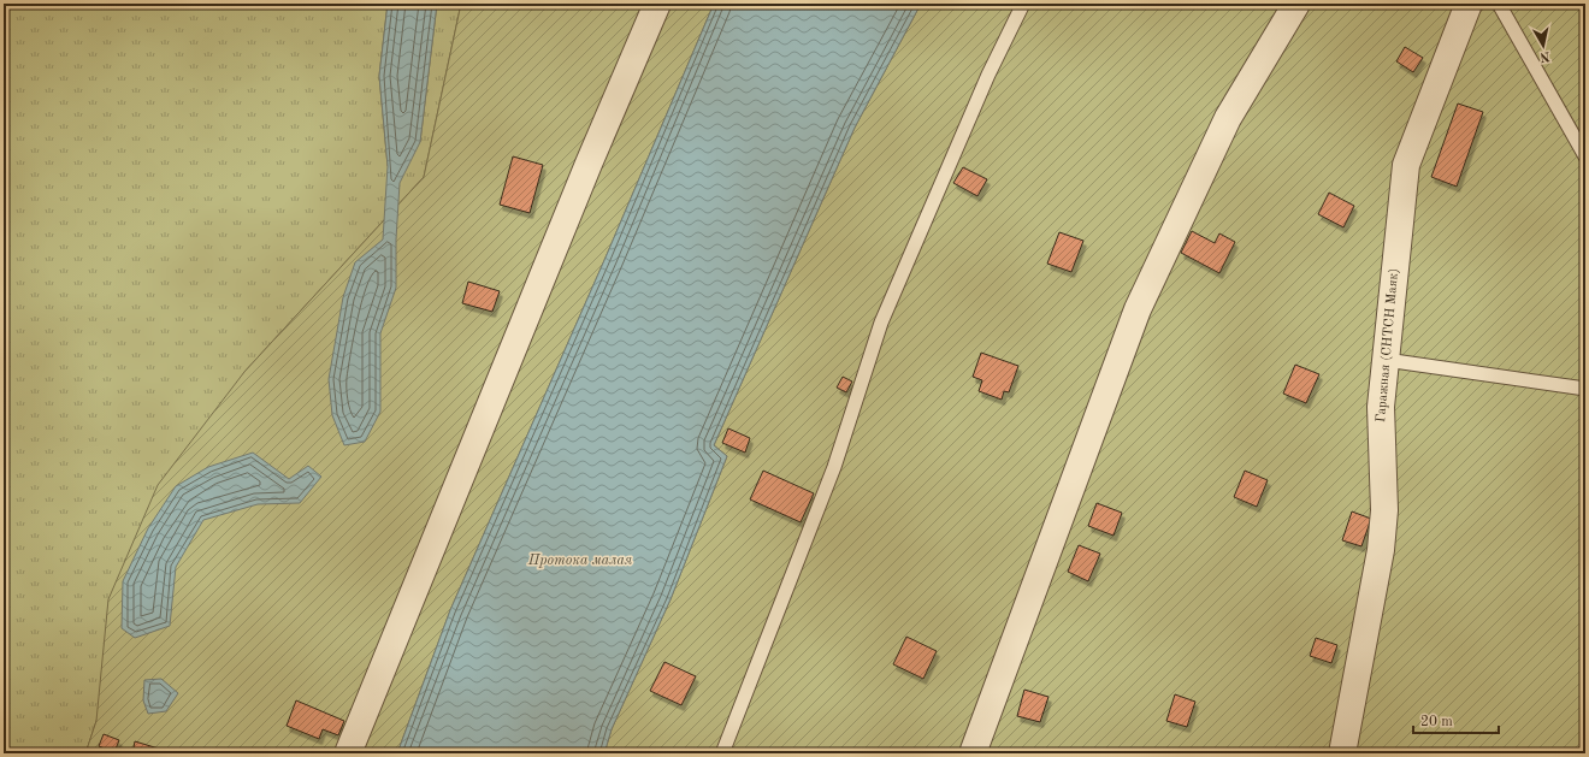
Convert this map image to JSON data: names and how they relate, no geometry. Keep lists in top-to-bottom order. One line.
{"streets":{"street":["Гаражная (СНТСН Маяк)"]},"water":["Протока малая"],"scale_bar":"20 m","north":"bottom"}
